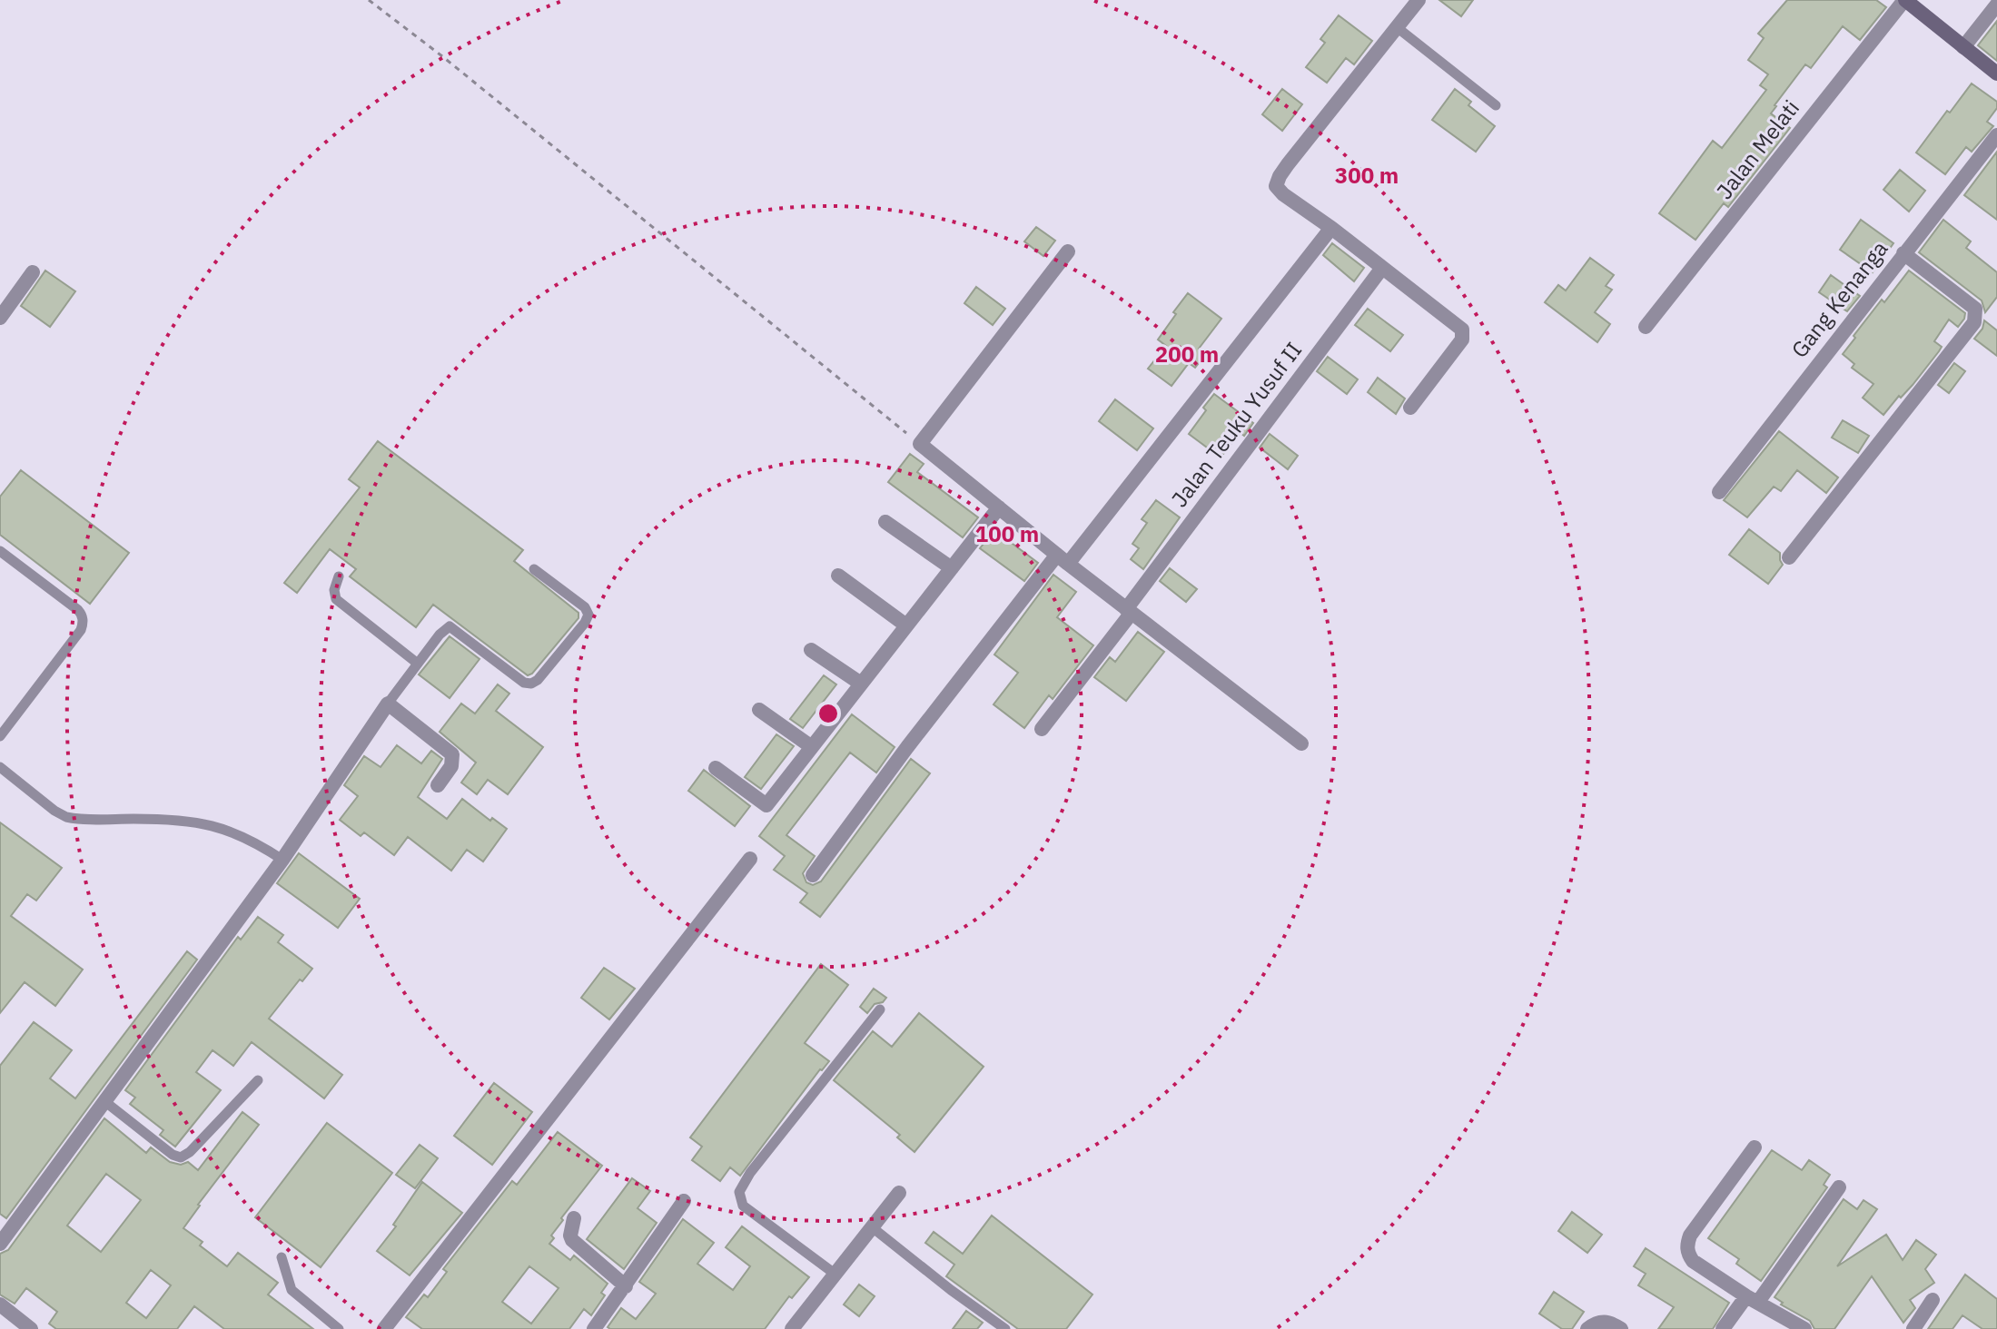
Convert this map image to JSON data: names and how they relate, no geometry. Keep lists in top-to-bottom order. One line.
{"streets":{"street":["Jalan Melati","Gang Kenanga","Jalan Teuku Yusuf II"]},"rings":["300 m","200 m","100 m"]}
